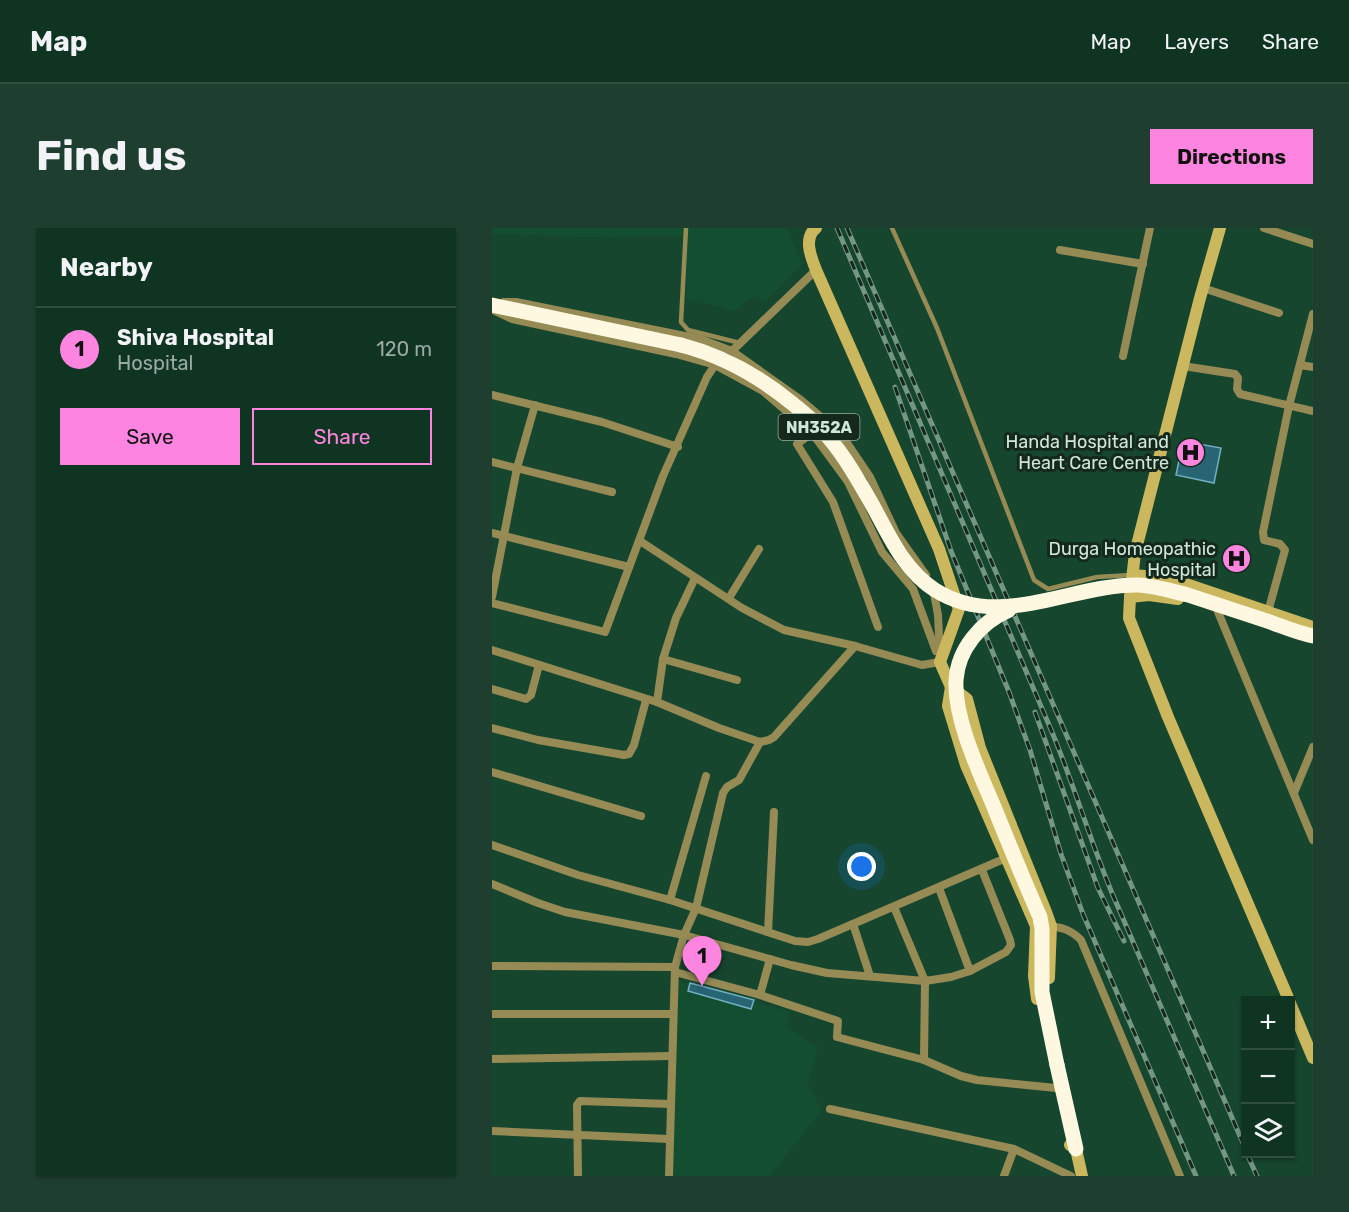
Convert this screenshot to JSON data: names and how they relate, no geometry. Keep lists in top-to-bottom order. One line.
{"streets":{"highway":["NH352A"]},"places":{"hospital":["Handa Hospital and Heart Care Centre","Durga Homeopathic Hospital"]},"page":{"header":"Map","nav":["Map","Layers","Share"],"buttons":["Directions",["Save","Share"]],"title":"Find us","heading":"Nearby","list":[{"mark":"1","name":"Shiva Hospital","note":"Hospital","value":"120 m"}],"pins":"1","map_buttons":["+","−"]}}
